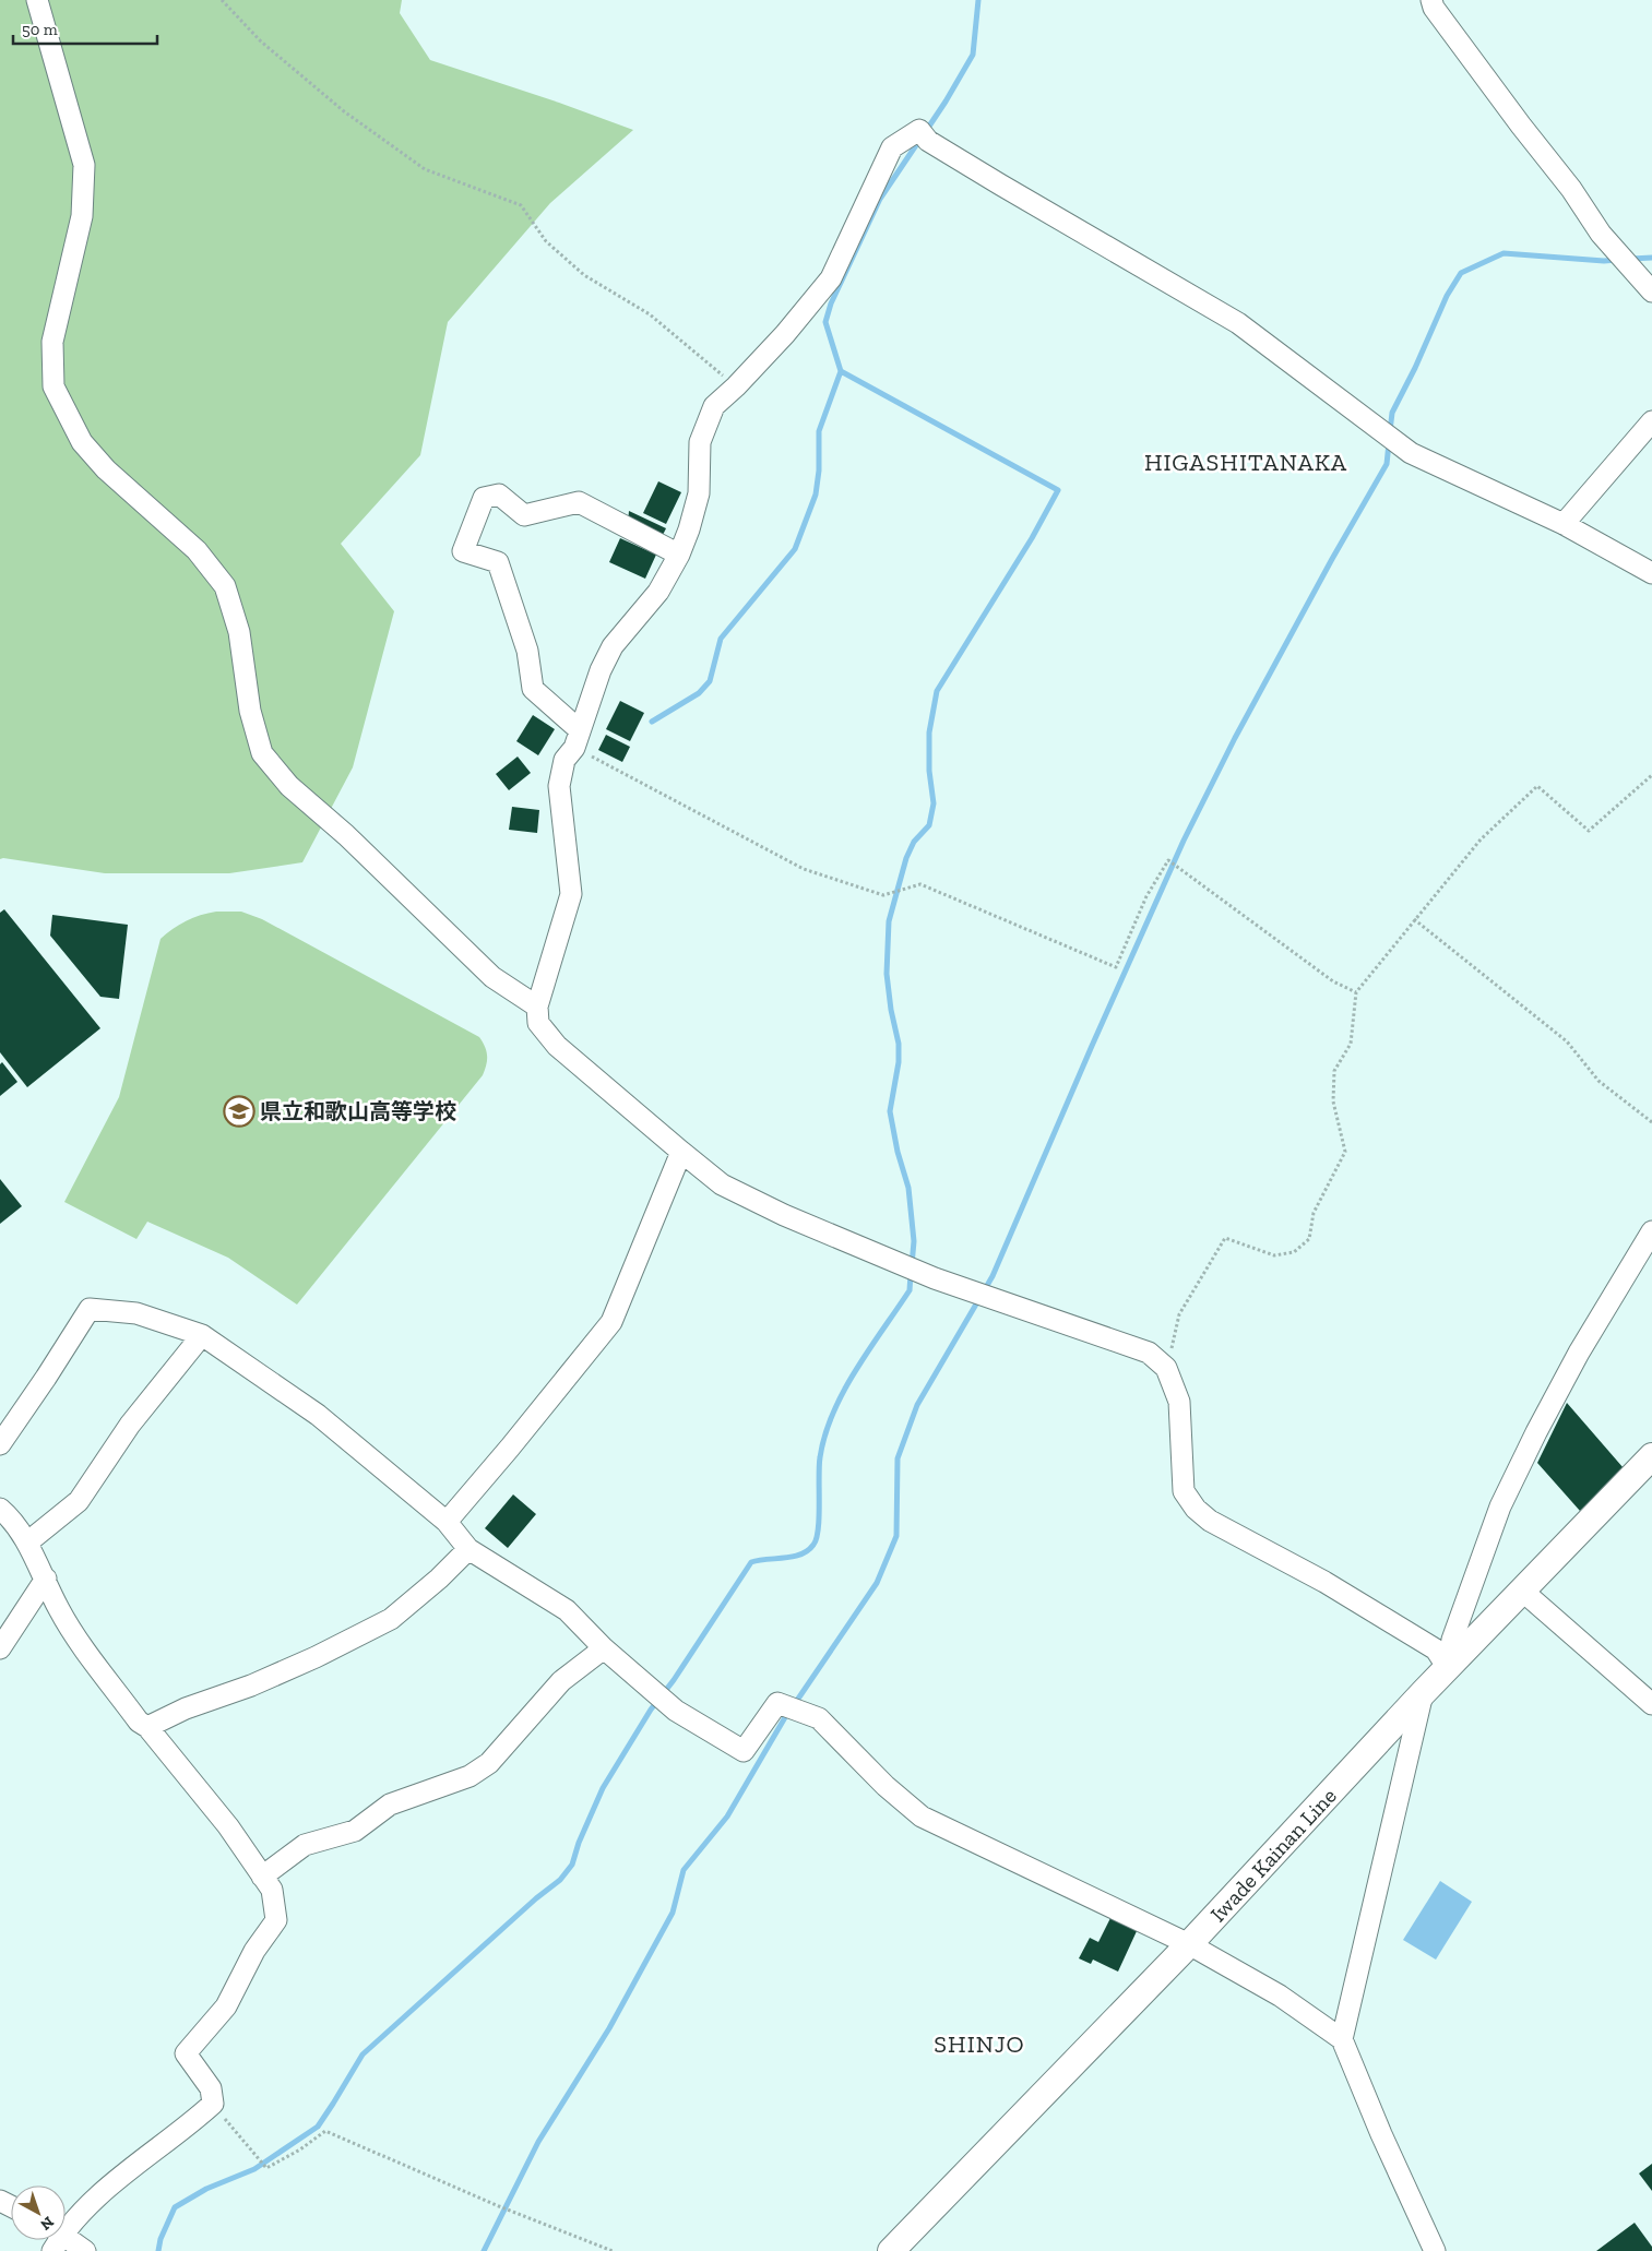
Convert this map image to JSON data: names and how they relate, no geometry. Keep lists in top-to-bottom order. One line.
{"streets":{"main road":["Iwade Kainan Line"]},"districts":["HIGASHITANAKA","SHINJO"],"places":{"school or university":["県立和歌山高等学校"]},"scale_bar":"50 m","north":"bottom right"}
